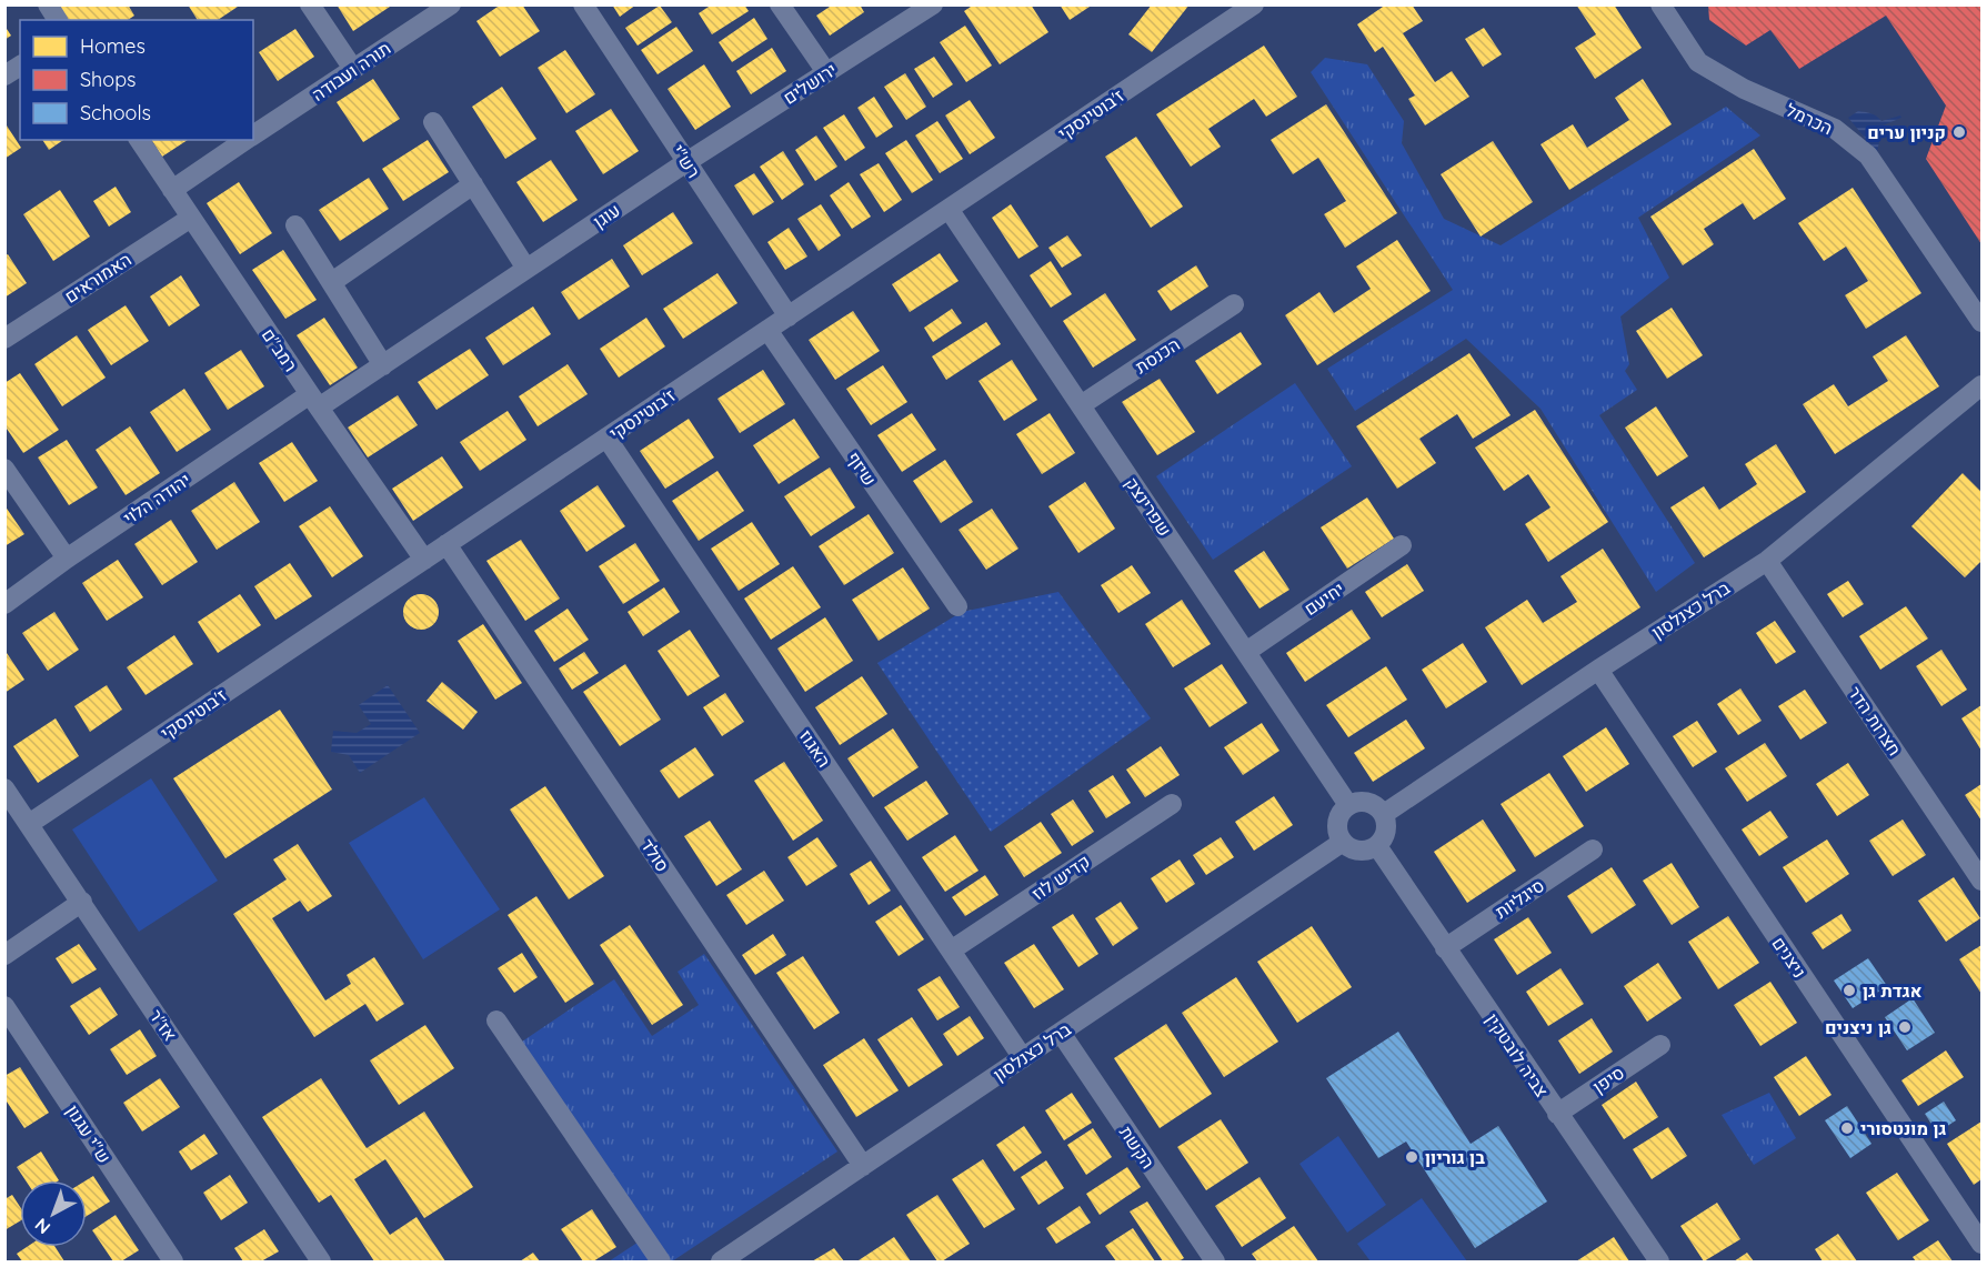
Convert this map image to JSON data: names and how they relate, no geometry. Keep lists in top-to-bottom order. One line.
{"streets":{"street":["תורה ועבודה","ירושלים","ז'בוטינסקי","הכרמל","רש\"י","עוגן","האמוראים","רמב\"ם","הכנסת","שיזף","יהודה הלוי","שפרינצק","יחיעם","ברל כצנלסון","חצרות הדר","האגוז","סולד","קדיש לוז","סיגליות","ניצנים","אז\"ר","צביה לובטקין","סיפן","ש\"י עגנון","הקשת"]},"crossings":[["תורה ועבודה","רמב\"ם"],["ירושלים","רש\"י"],["ירושלים","עוגן"],["ז'בוטינסקי","רש\"י"],["ז'בוטינסקי","רמב\"ם"],["ז'בוטינסקי","שיזף"],["ז'בוטינסקי","שפרינצק"],["ז'בוטינסקי","האגוז"],["ז'בוטינסקי","סולד"],["ז'בוטינסקי","אז\"ר"],["רש\"י","עוגן"],["עוגן","רמב\"ם"],["עוגן","יהודה הלוי"],["האמוראים","רמב\"ם"],["רמב\"ם","יהודה הלוי"],["הכנסת","שפרינצק"],["שפרינצק","יחיעם"],["שפרינצק","ברל כצנלסון"],["שפרינצק","צביה לובטקין"],["ברל כצנלסון","חצרות הדר"],["ברל כצנלסון","האגוז"],["ברל כצנלסון","סולד"],["ברל כצנלסון","ניצנים"],["ברל כצנלסון","צביה לובטקין"],["ברל כצנלסון","הקשת"],["האגוז","קדיש לוז"],["סיגליות","צביה לובטקין"],["צביה לובטקין","סיפן"]],"places":["קניון ערים","אגדת גן","גן ניצנים","גן מונטסורי","בן גוריון"],"legend":["Homes","Shops","Schools"],"north":"bottom left"}
